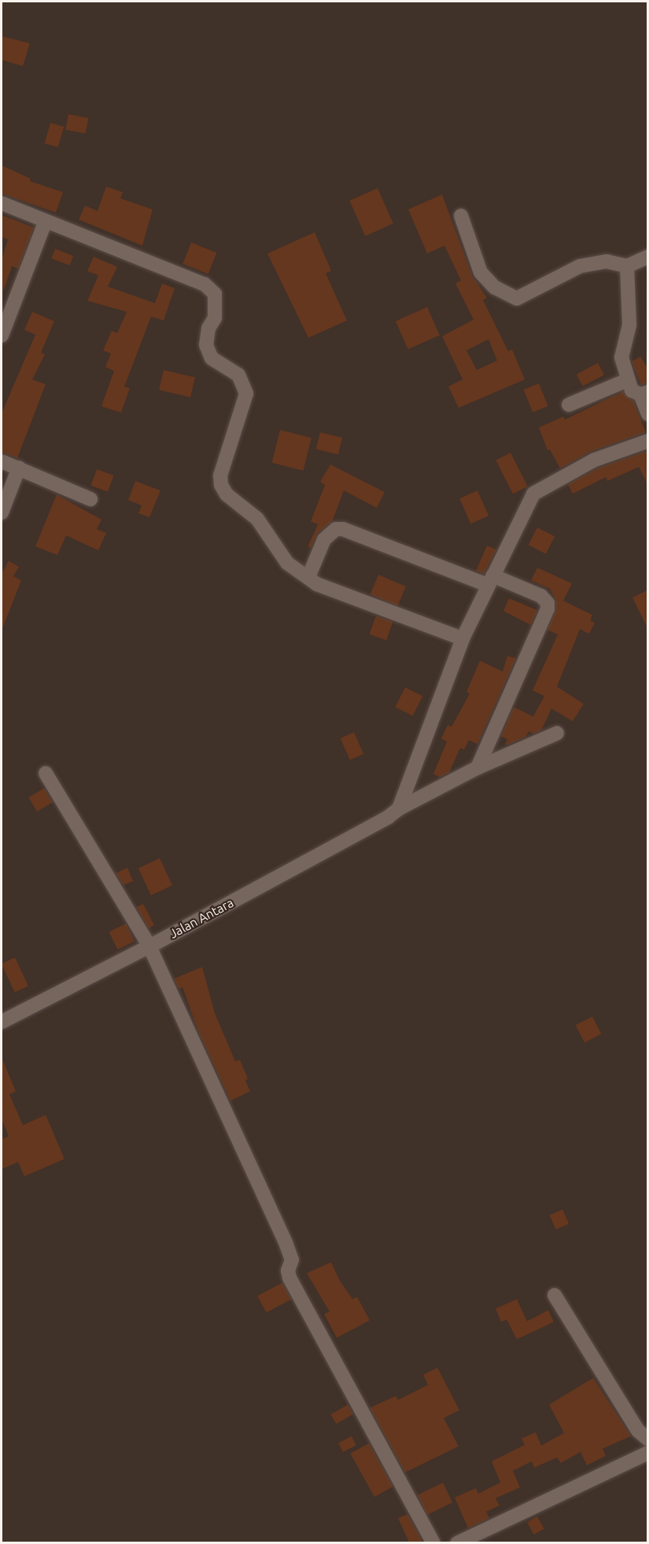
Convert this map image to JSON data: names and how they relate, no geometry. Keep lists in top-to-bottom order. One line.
{"streets":{"street":["Jalan Antara"]}}
